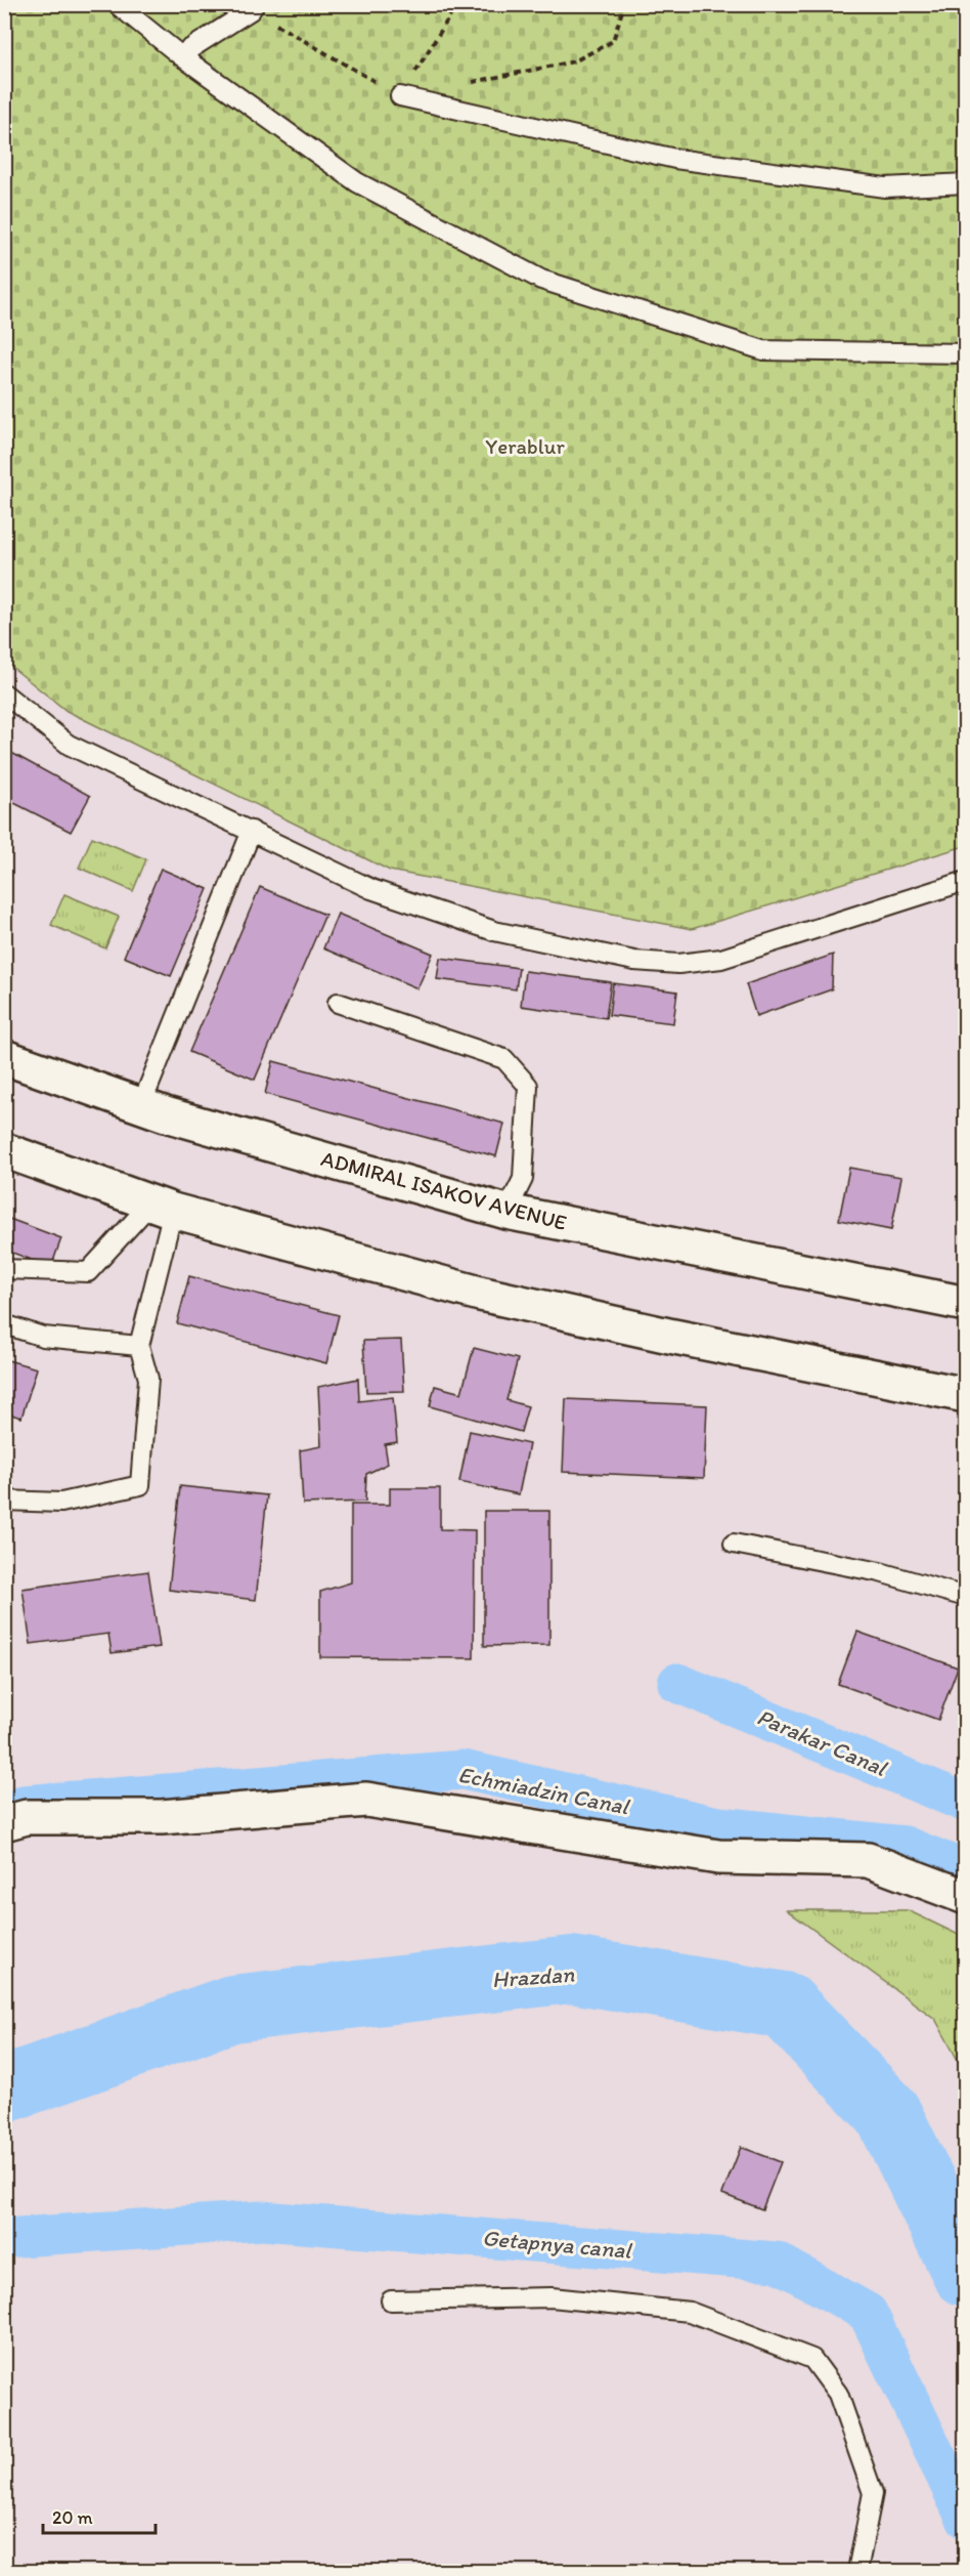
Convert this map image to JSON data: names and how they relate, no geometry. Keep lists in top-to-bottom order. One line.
{"streets":{"main road":["ADMIRAL ISAKOV AVENUE"]},"water":["Parakar Canal","Echmiadzin Canal","Hrazdan","Getapnya canal"],"parks":["Yerablur"],"scale_bar":"20 m"}
